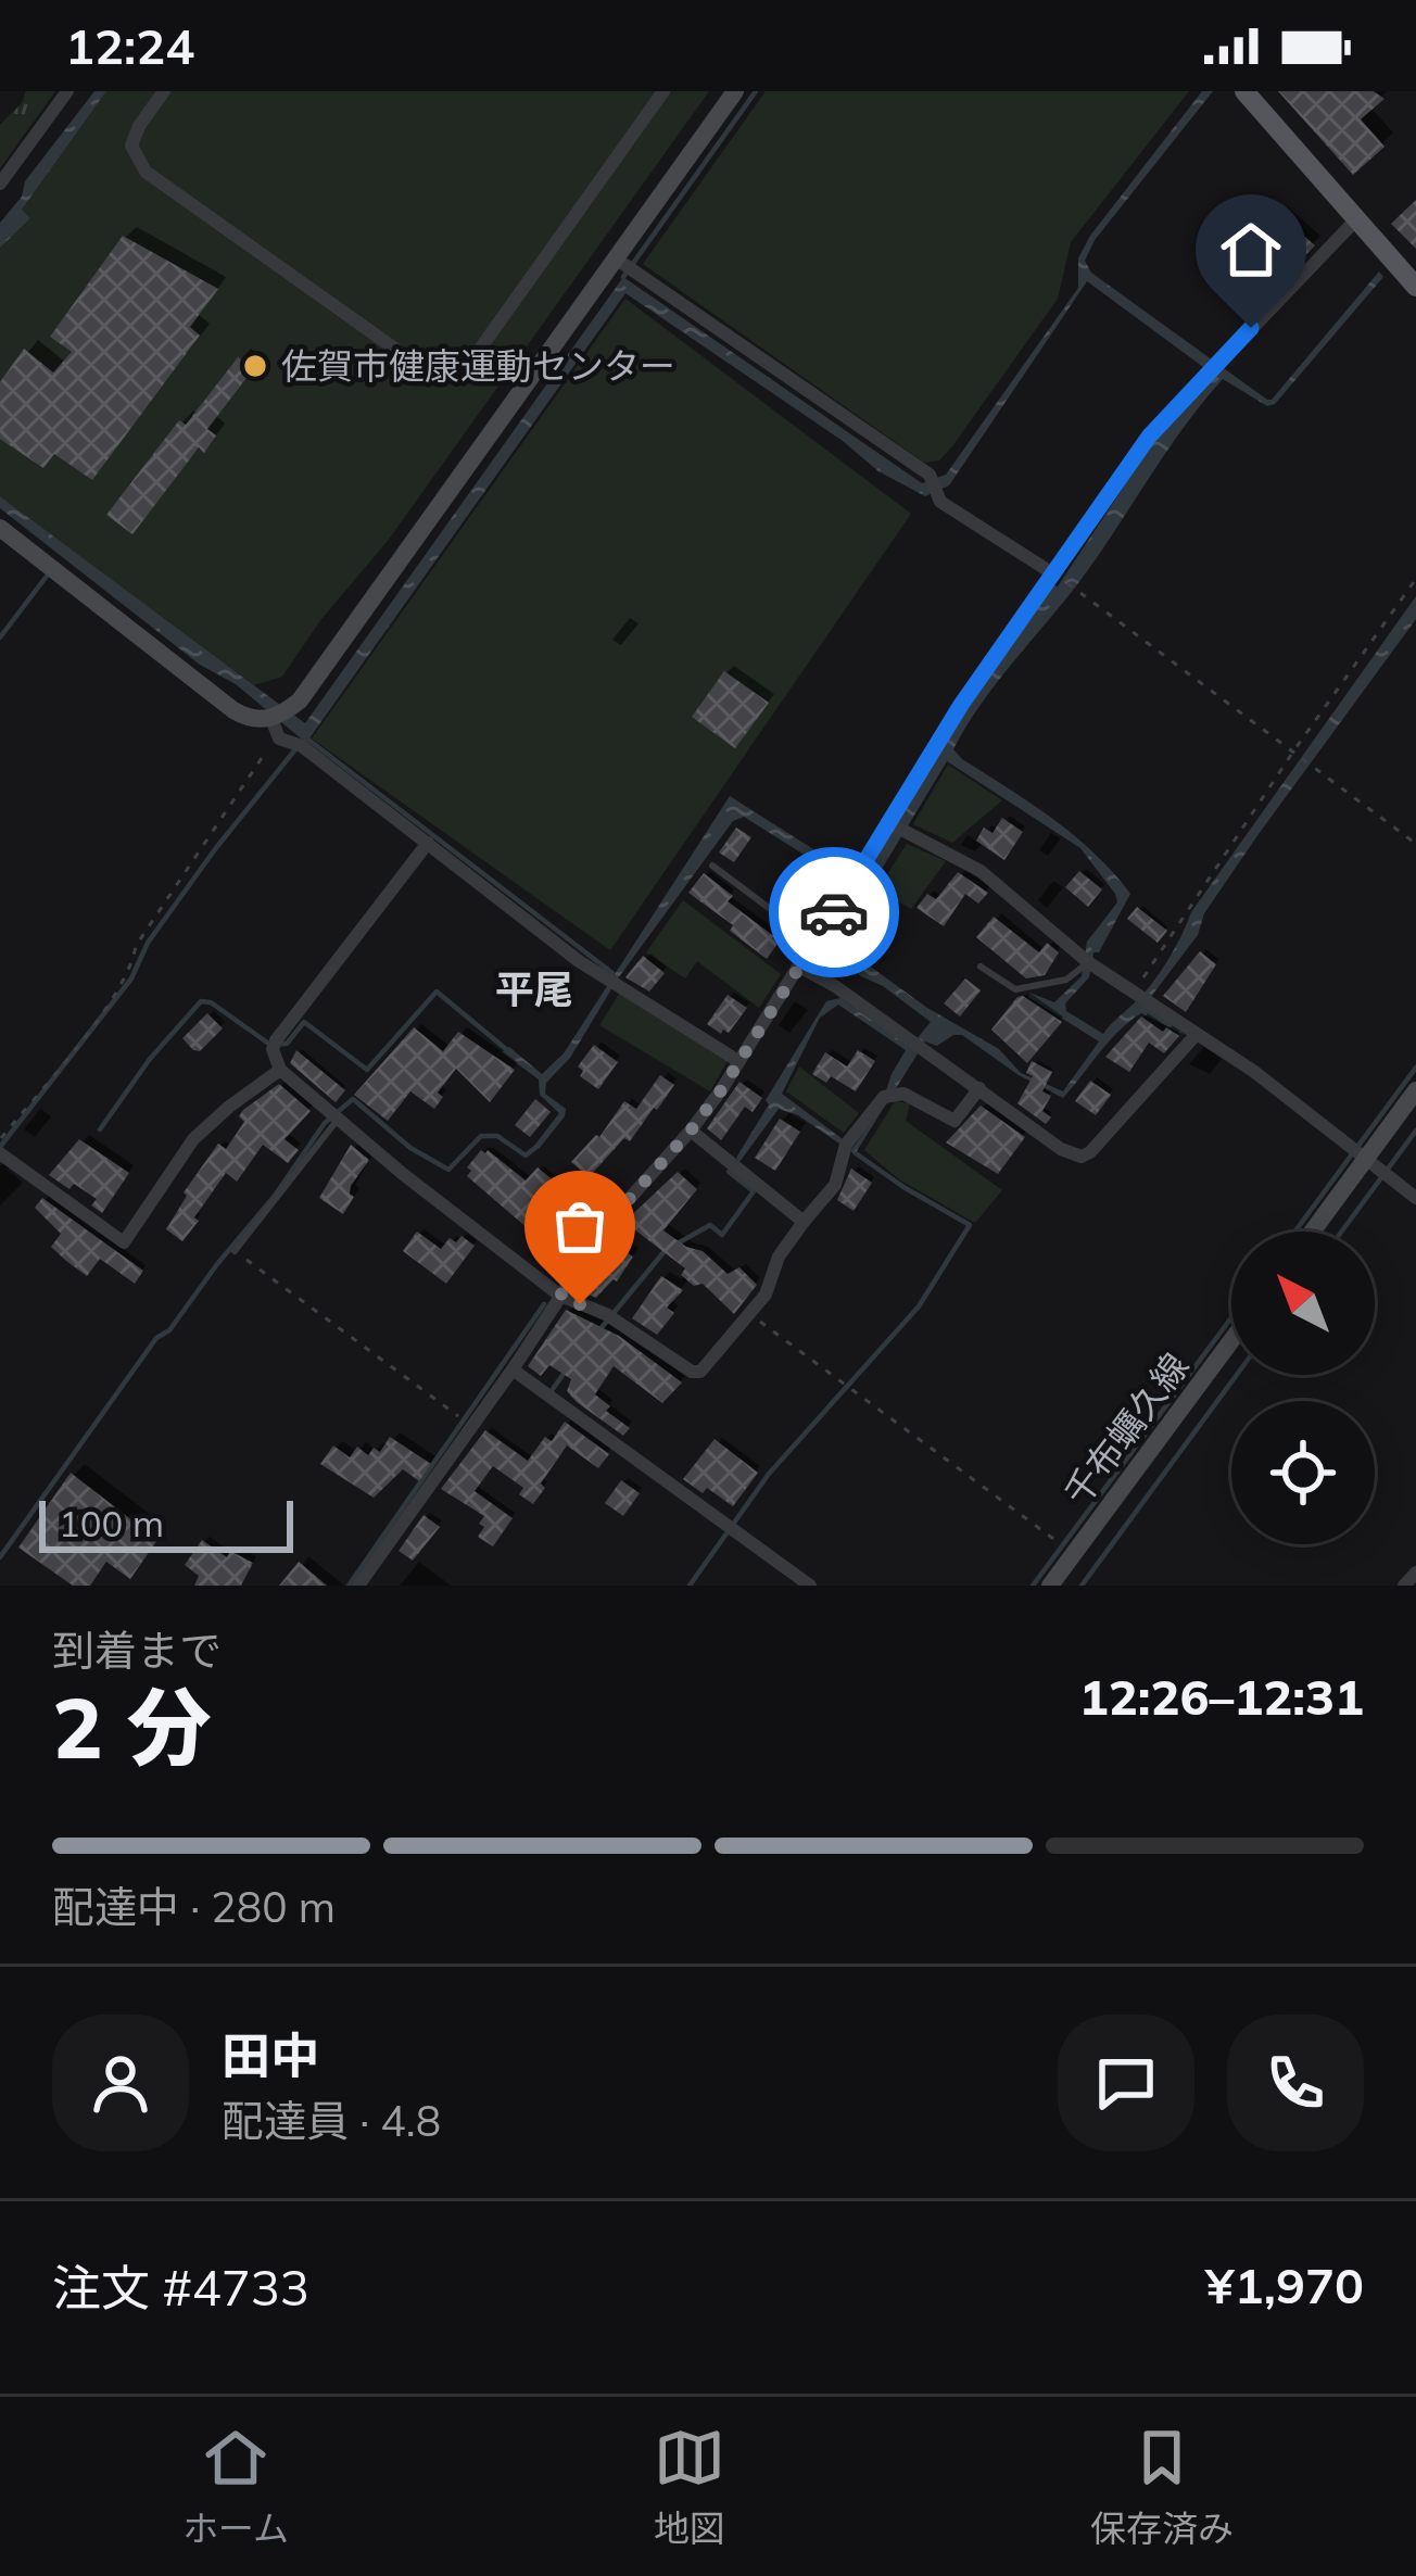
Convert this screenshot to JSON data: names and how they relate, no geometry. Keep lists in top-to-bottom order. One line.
{"streets":{"street":["千布蠣久線"]},"districts":["平尾"],"places":["佐賀市健康運動センター"],"scale_bar":"100 m","north":"top left","page":{"status":"12:24","scale":"100 m","heading":["2 分","到着まで","12:26–12:31"],"panel":["田中","配達員 · 4.8","注文 #4733","¥1,970"],"bar":"配達中 · 280 m","tabs":["ホーム","地図","保存済み"]}}
